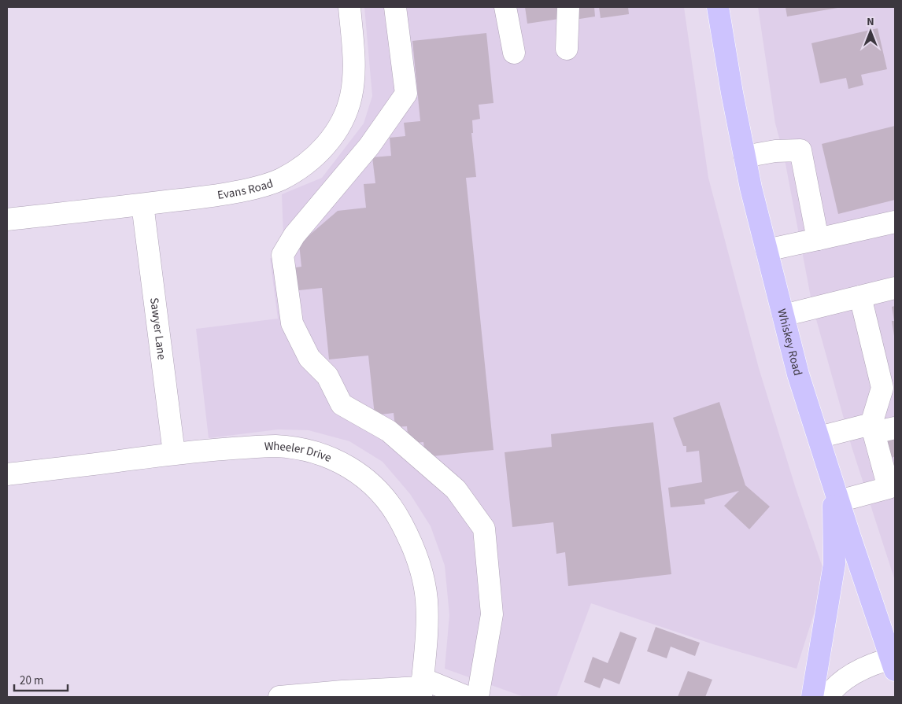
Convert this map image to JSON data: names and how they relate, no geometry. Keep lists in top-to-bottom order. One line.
{"streets":{"main road":["Whiskey Road"],"street":["Evans Road","Sawyer Lane","Wheeler Drive"]},"crossings":[["Evans Road","Sawyer Lane"],["Sawyer Lane","Wheeler Drive"]],"scale_bar":"20 m","north":"top"}
